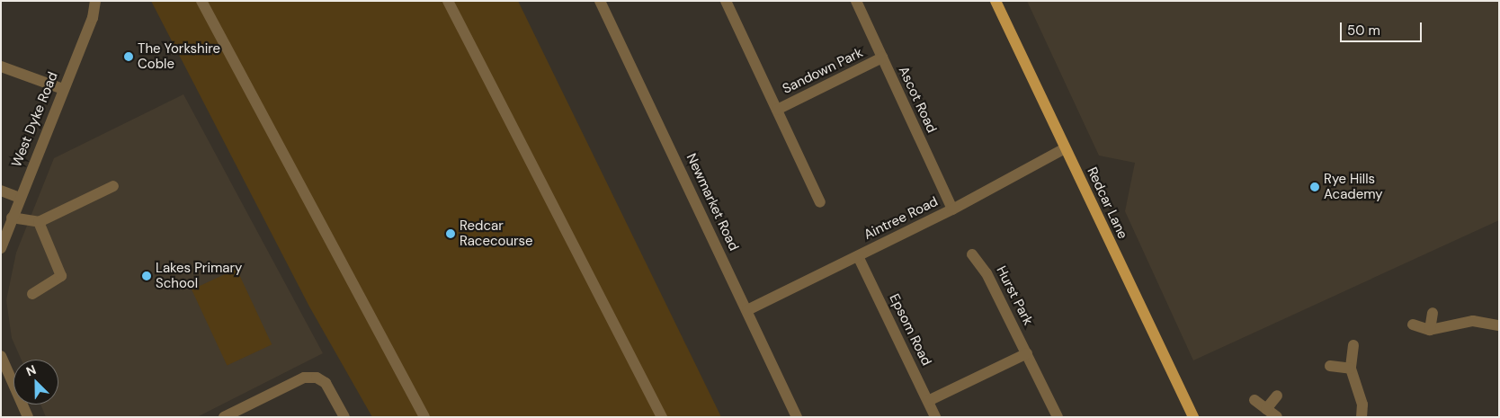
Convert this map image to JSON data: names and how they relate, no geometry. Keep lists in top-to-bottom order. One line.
{"streets":{"main road":["Redcar Lane"],"street":["Sandown Park","Ascot Road","West Dyke Road","Newmarket Road","Aintree Road","Hurst Park","Epsom Road"]},"crossings":[["Sandown Park","Ascot Road"],["Ascot Road","Aintree Road"],["Newmarket Road","Aintree Road"],["Redcar Lane","Aintree Road"],["Aintree Road","Epsom Road"]],"places":["The Yorkshire Coble","Rye Hills Academy","Redcar Racecourse","Lakes Primary School"],"scale_bar":"50 m","north":"top left"}
